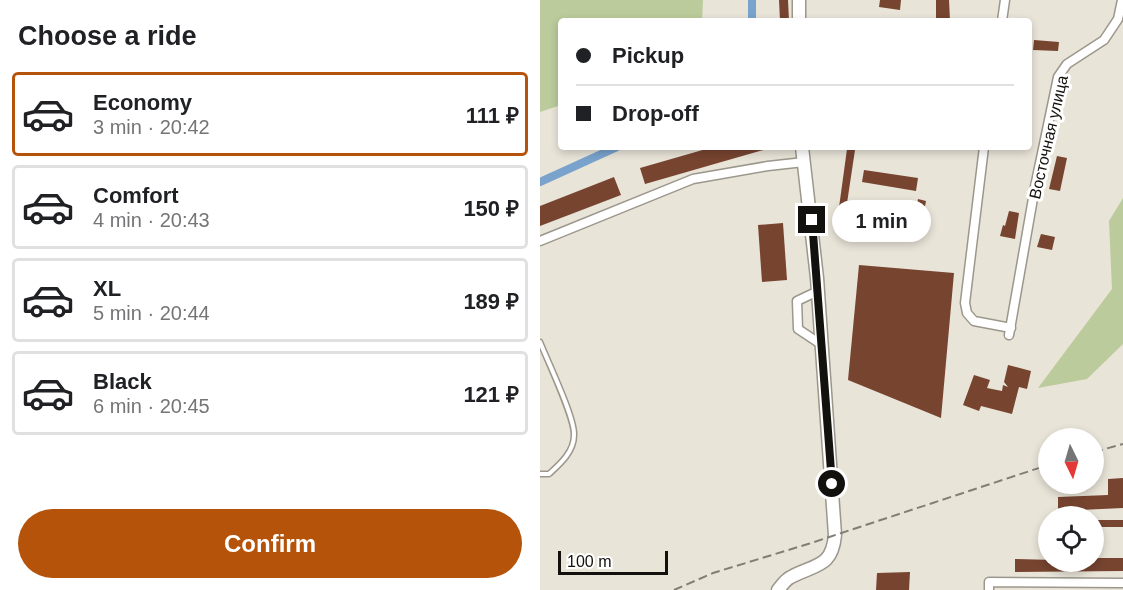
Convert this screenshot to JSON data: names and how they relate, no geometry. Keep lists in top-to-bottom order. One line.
{"streets":{"street":["Восточная улица"]},"scale_bar":"100 m","north":"bottom","page":{"heading":"Choose a ride","banner":["Pickup","Drop-off"],"list":[{"name":"Economy","note":"3 min · 20:42","value":"111 ₽"},{"name":"Comfort","note":"4 min · 20:43","value":"150 ₽"},{"name":"XL","note":"5 min · 20:44","value":"189 ₽"},{"name":"Black","note":"6 min · 20:45","value":"121 ₽"}],"bubble":"1 min","buttons":"Confirm","scale":"100 m"}}
